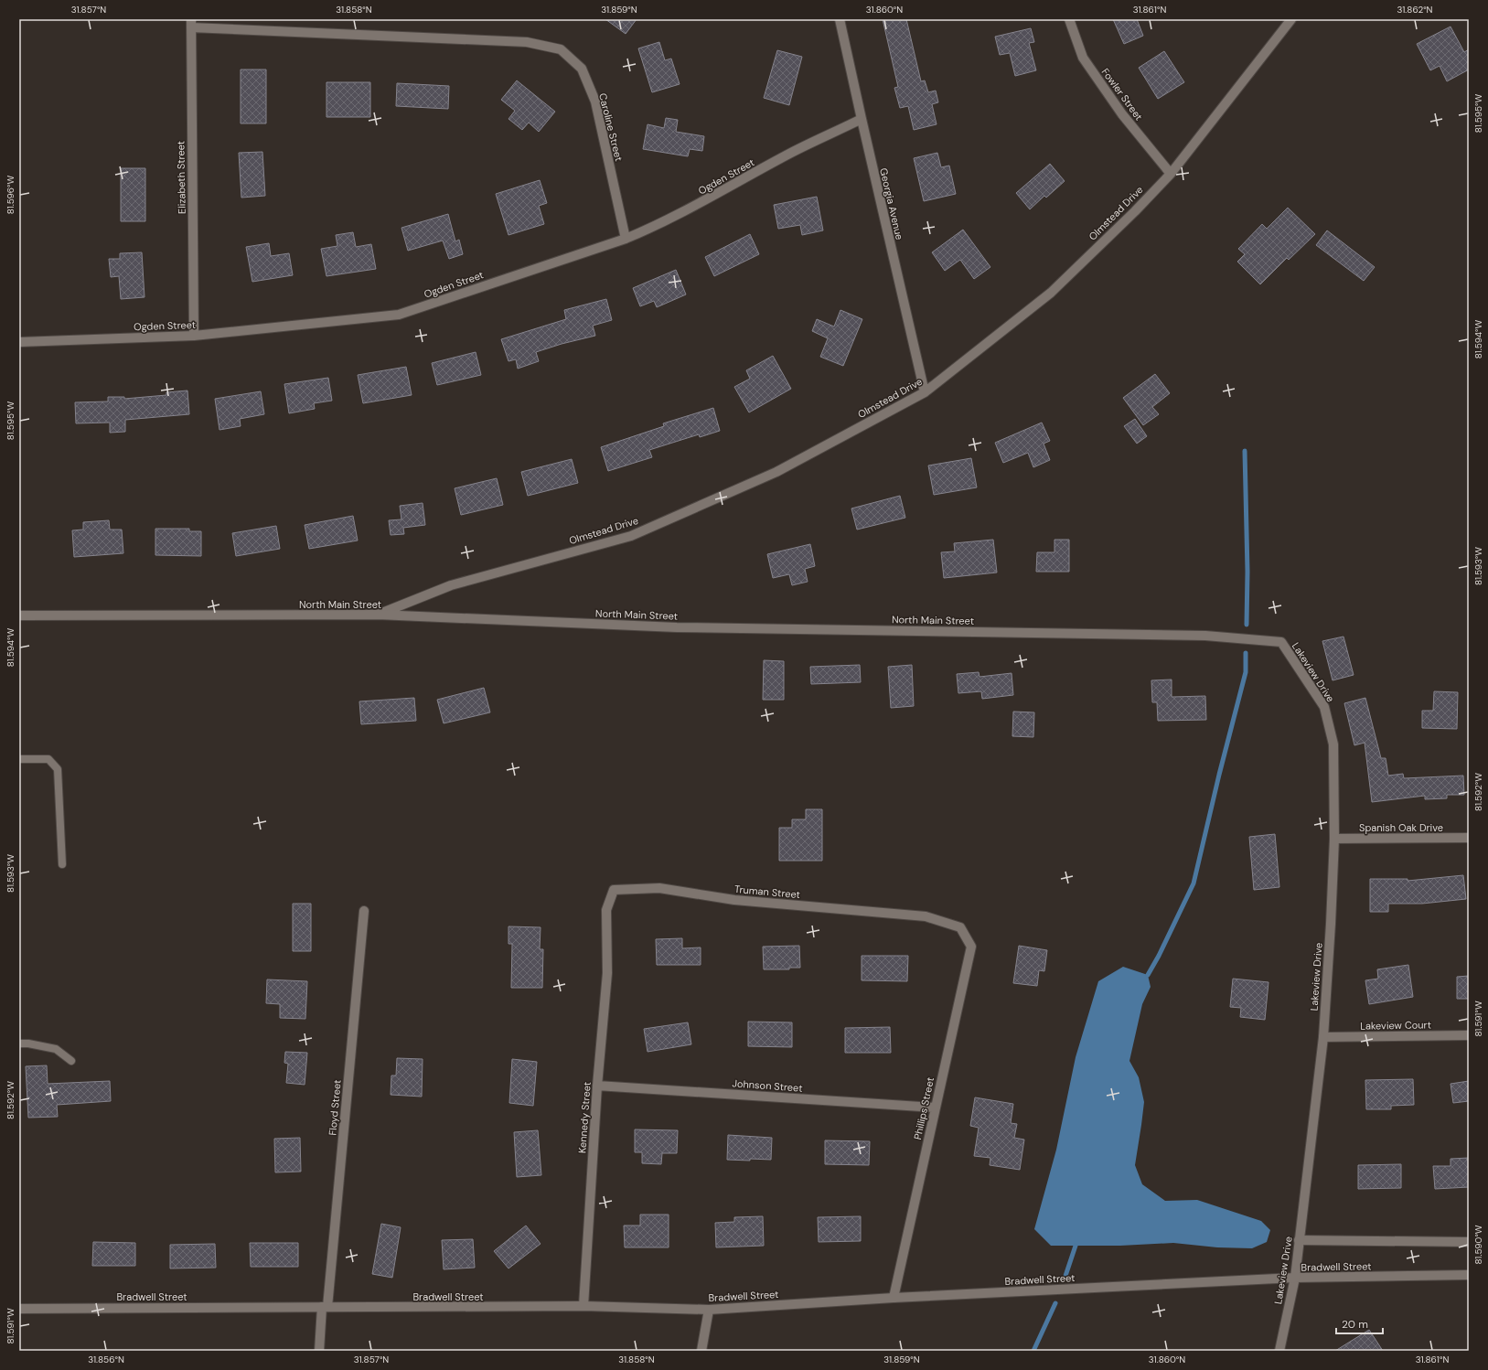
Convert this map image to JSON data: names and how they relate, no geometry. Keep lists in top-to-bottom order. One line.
{"streets":{"street":["Fowler Street","Caroline Street","Ogden Street","Elizabeth Street","Georgia Avenue","Olmstead Drive","North Main Street","Lakeview Drive","Spanish Oak Drive","Truman Street","Lakeview Court","Johnson Street","Floyd Street","Phillips Street","Kennedy Street","Bradwell Street"]},"crossings":[["Fowler Street","Olmstead Drive"],["Caroline Street","Ogden Street"],["Caroline Street","Elizabeth Street"],["Ogden Street","Elizabeth Street"],["Ogden Street","Georgia Avenue"],["Georgia Avenue","Olmstead Drive"],["Olmstead Drive","North Main Street"],["North Main Street","Lakeview Drive"],["Lakeview Drive","Spanish Oak Drive"],["Lakeview Drive","Lakeview Court"],["Lakeview Drive","Bradwell Street"],["Truman Street","Phillips Street"],["Truman Street","Kennedy Street"],["Johnson Street","Phillips Street"],["Johnson Street","Kennedy Street"],["Floyd Street","Bradwell Street"],["Phillips Street","Bradwell Street"],["Kennedy Street","Bradwell Street"]],"scale_bar":"20 m","coordinates":["31.857°N","31.858°N","31.859°N","31.860°N","31.861°N","31.862°N","81.595°W","81.596°W","81.594°W","81.593°W","81.592°W","81.591°W","81.590°W","31.856°N"]}
